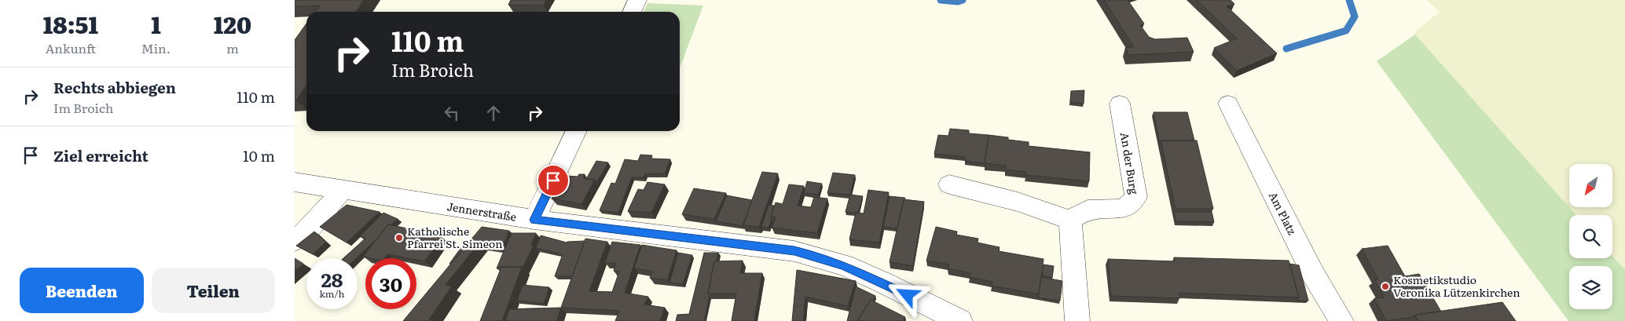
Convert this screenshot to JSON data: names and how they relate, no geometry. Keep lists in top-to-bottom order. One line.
{"streets":{"street":["An der Burg","Jennerstraße","Am Platz"]},"places":["Katholische Pfarrei St. Simeon","Kosmetikstudio Veronika Lützenkirchen"],"north":"bottom left","page":{"eta":["18:51","Ankunft","1","Min.","120","m"],"turn":["110 m","Im Broich"],"list":[{"name":"Rechts abbiegen","note":"Im Broich","value":"110 m"},{"name":"Ziel erreicht","value":"10 m"}],"speed":"28 km/h","limit":"30","buttons":["Beenden","Teilen"]}}
